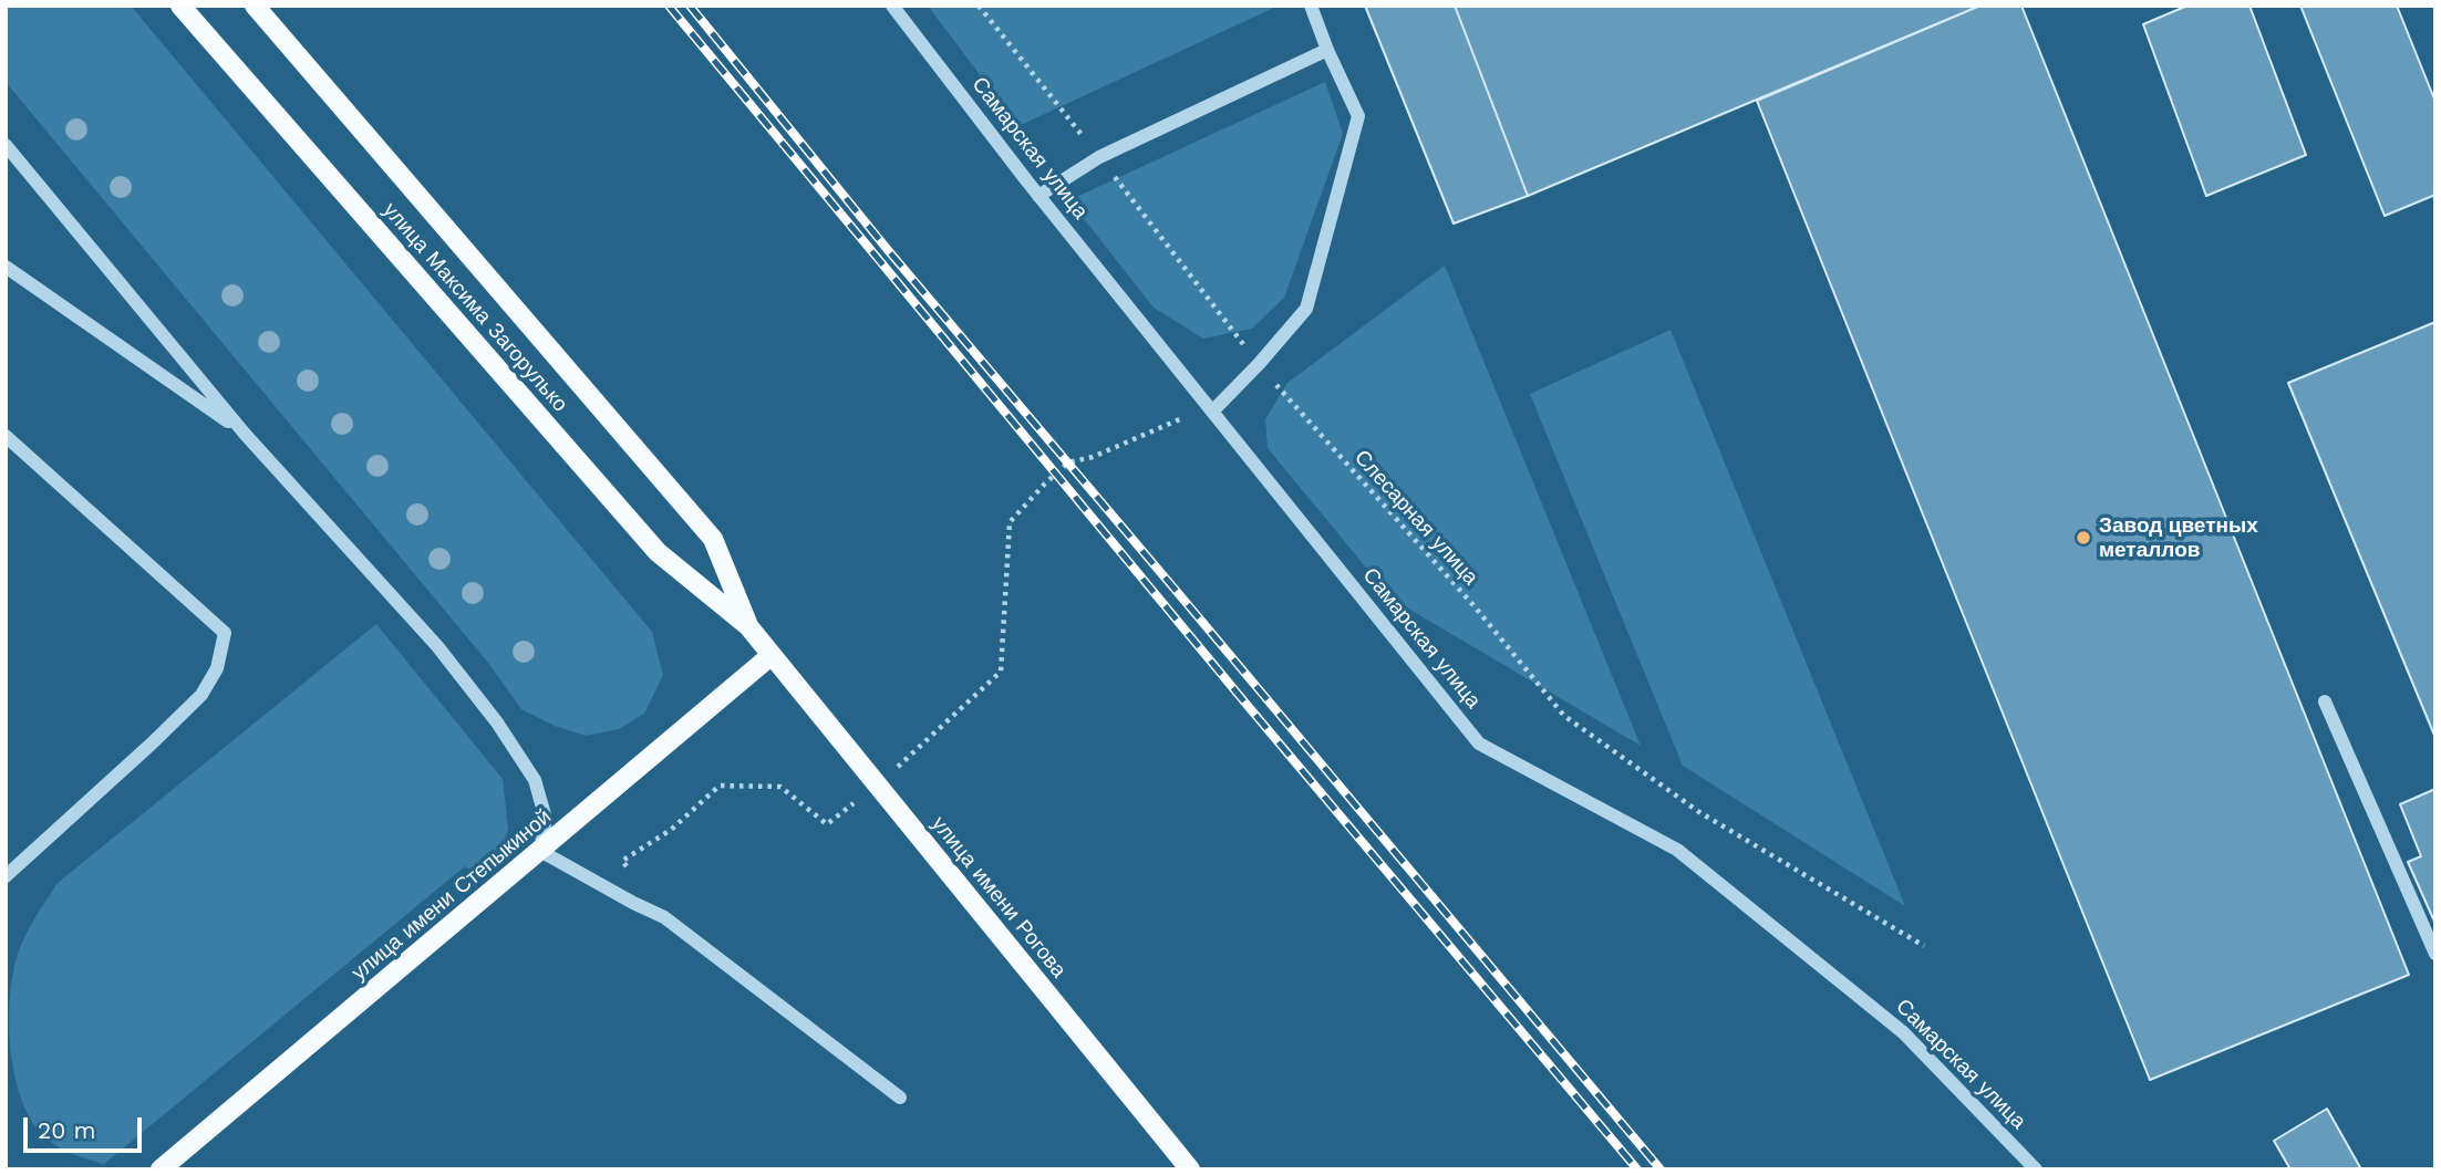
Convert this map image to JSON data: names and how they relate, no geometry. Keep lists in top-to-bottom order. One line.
{"streets":{"main road":["улица Максима Загорулько","улица имени Степыкиной","улица имени Рогова"],"street":["Самарская улица"],"path":["Слесарная улица"]},"crossings":[["улица Максима Загорулько","улица имени Степыкиной"],["улица Максима Загорулько","улица имени Рогова"],["улица имени Степыкиной","улица имени Рогова"]],"places":["Завод цветных металлов"],"scale_bar":"20 m"}
